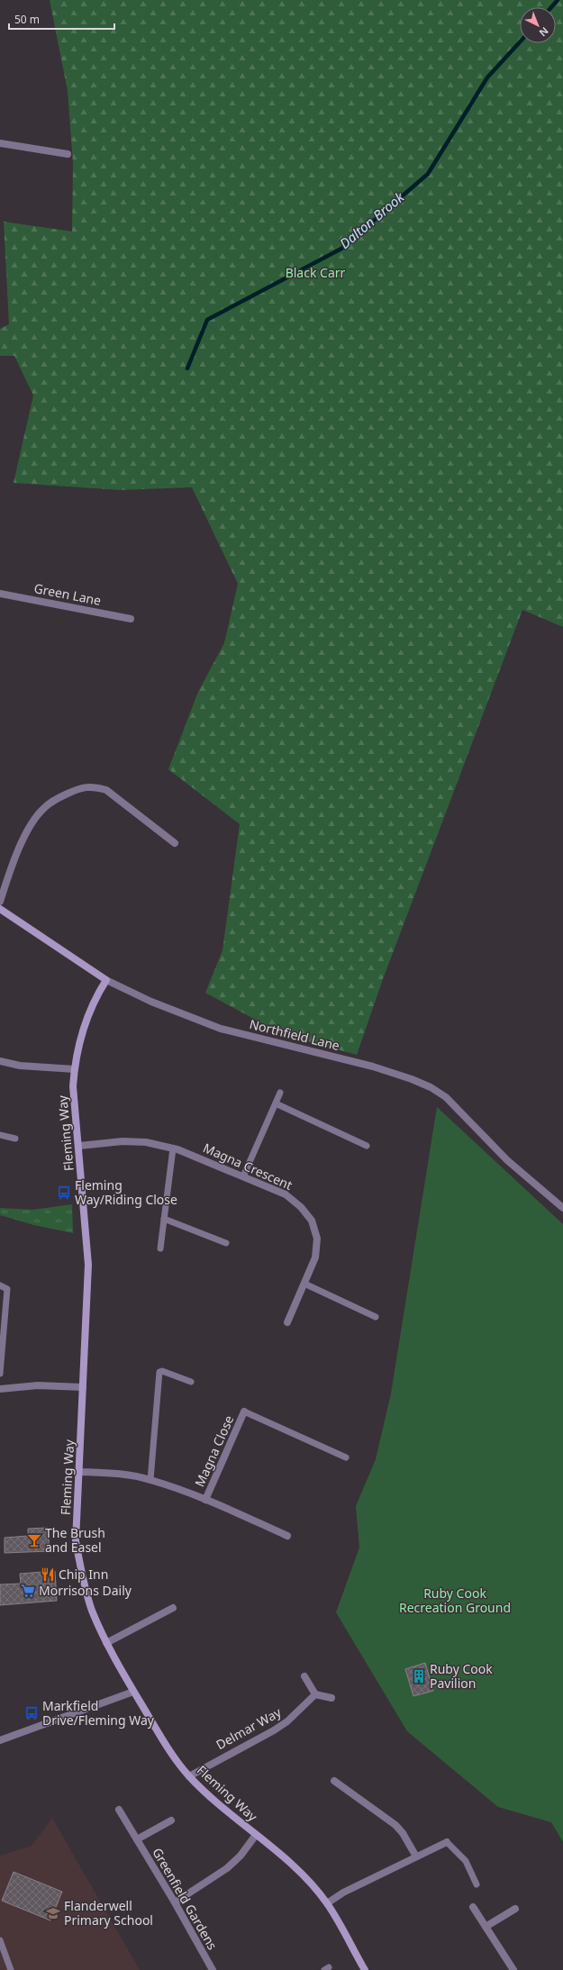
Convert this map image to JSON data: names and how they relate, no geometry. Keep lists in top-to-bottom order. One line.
{"streets":{"street":["Green Lane","Northfield Lane","Fleming Way","Magna Crescent","Magna Close","Delmar Way","Greenfield Gardens"]},"crossings":[["Northfield Lane","Fleming Way"],["Fleming Way","Magna Crescent"],["Fleming Way","Magna Close"],["Fleming Way","Delmar Way"]],"water":["Dalton Brook"],"parks":["Black Carr","Ruby Cook Recreation Ground"],"places":{"bus stop":["Fleming Way/Riding Close","Markfield Drive/Fleming Way"],"bar":["The Brush and Easel"],"restaurant":["Chip Inn"],"supermarket":["Morrisons Daily"],"building":["Ruby Cook Pavilion"],"school or university":["Flanderwell Primary School"]},"scale_bar":"50 m","north":"bottom right"}
